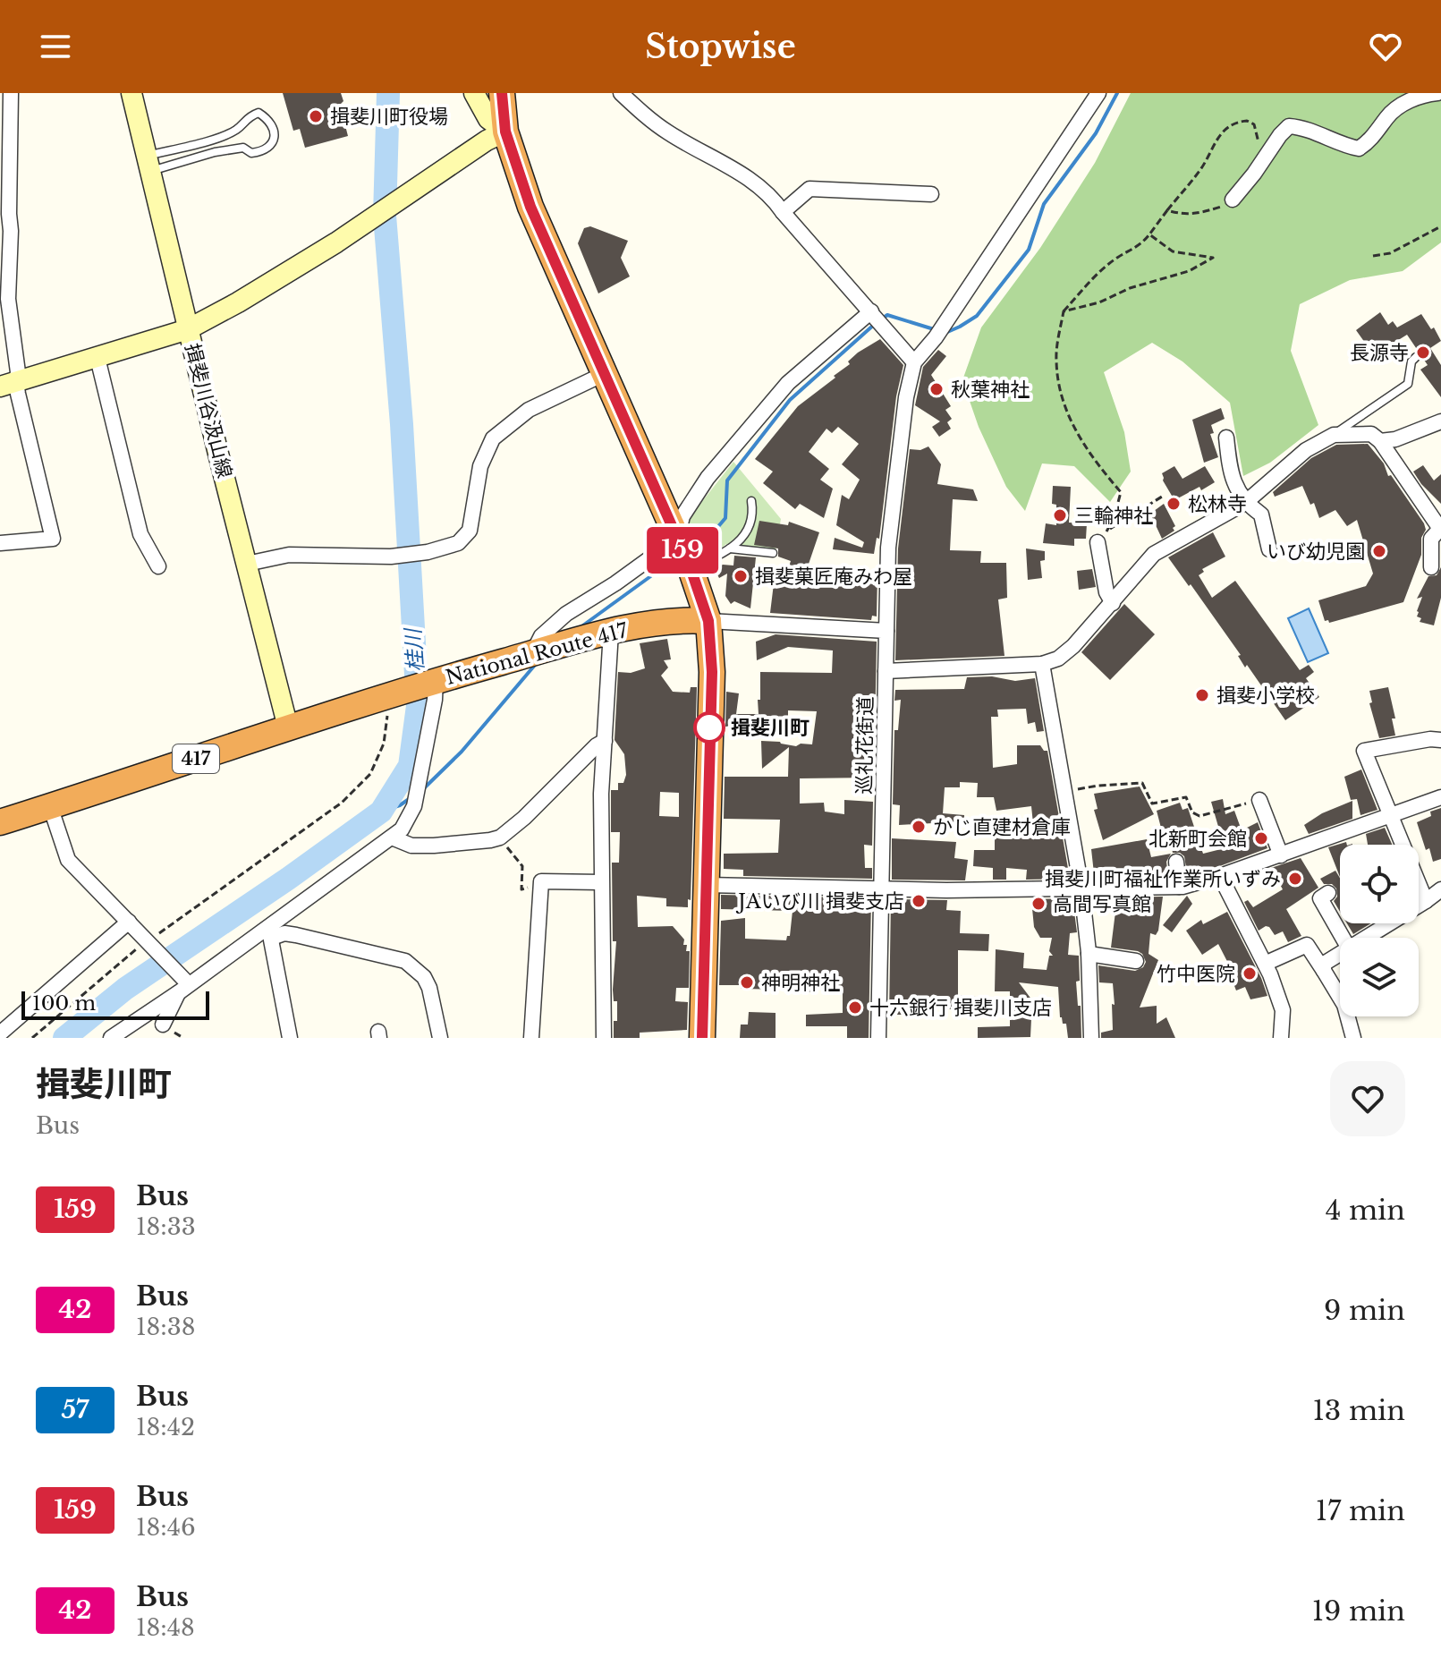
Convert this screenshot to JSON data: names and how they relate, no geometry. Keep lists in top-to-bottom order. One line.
{"streets":{"highway":["National Route 417","417"],"street":["揖斐川谷汲山線","巡礼花街道"]},"crossings":[["揖斐川谷汲山線","National Route 417"]],"water":["桂川"],"places":["揖斐川町役場","長源寺","秋葉神社","松林寺","三輪神社","いび幼児園","揖斐菓匠庵みわ屋","揖斐小学校","揖斐川町","かじ直建材倉庫","北新町会館","揖斐川町福祉作業所いずみ","JAいび川 揖斐支店","高間写真館","竹中医院","神明神社","十六銀行 揖斐川支店"],"lines":["bus line 159"],"scale_bar":"100 m","page":{"header":"Stopwise","on_map":"159","scale":"100 m","heading":["揖斐川町","Bus"],"list":[{"mark":"159","name":"Bus","note":"18:33","value":"4 min"},{"mark":"42","name":"Bus","note":"18:38","value":"9 min"},{"mark":"57","name":"Bus","note":"18:42","value":"13 min"},{"mark":"159","name":"Bus","note":"18:46","value":"17 min"},{"mark":"42","name":"Bus","note":"18:48","value":"19 min"}]}}
